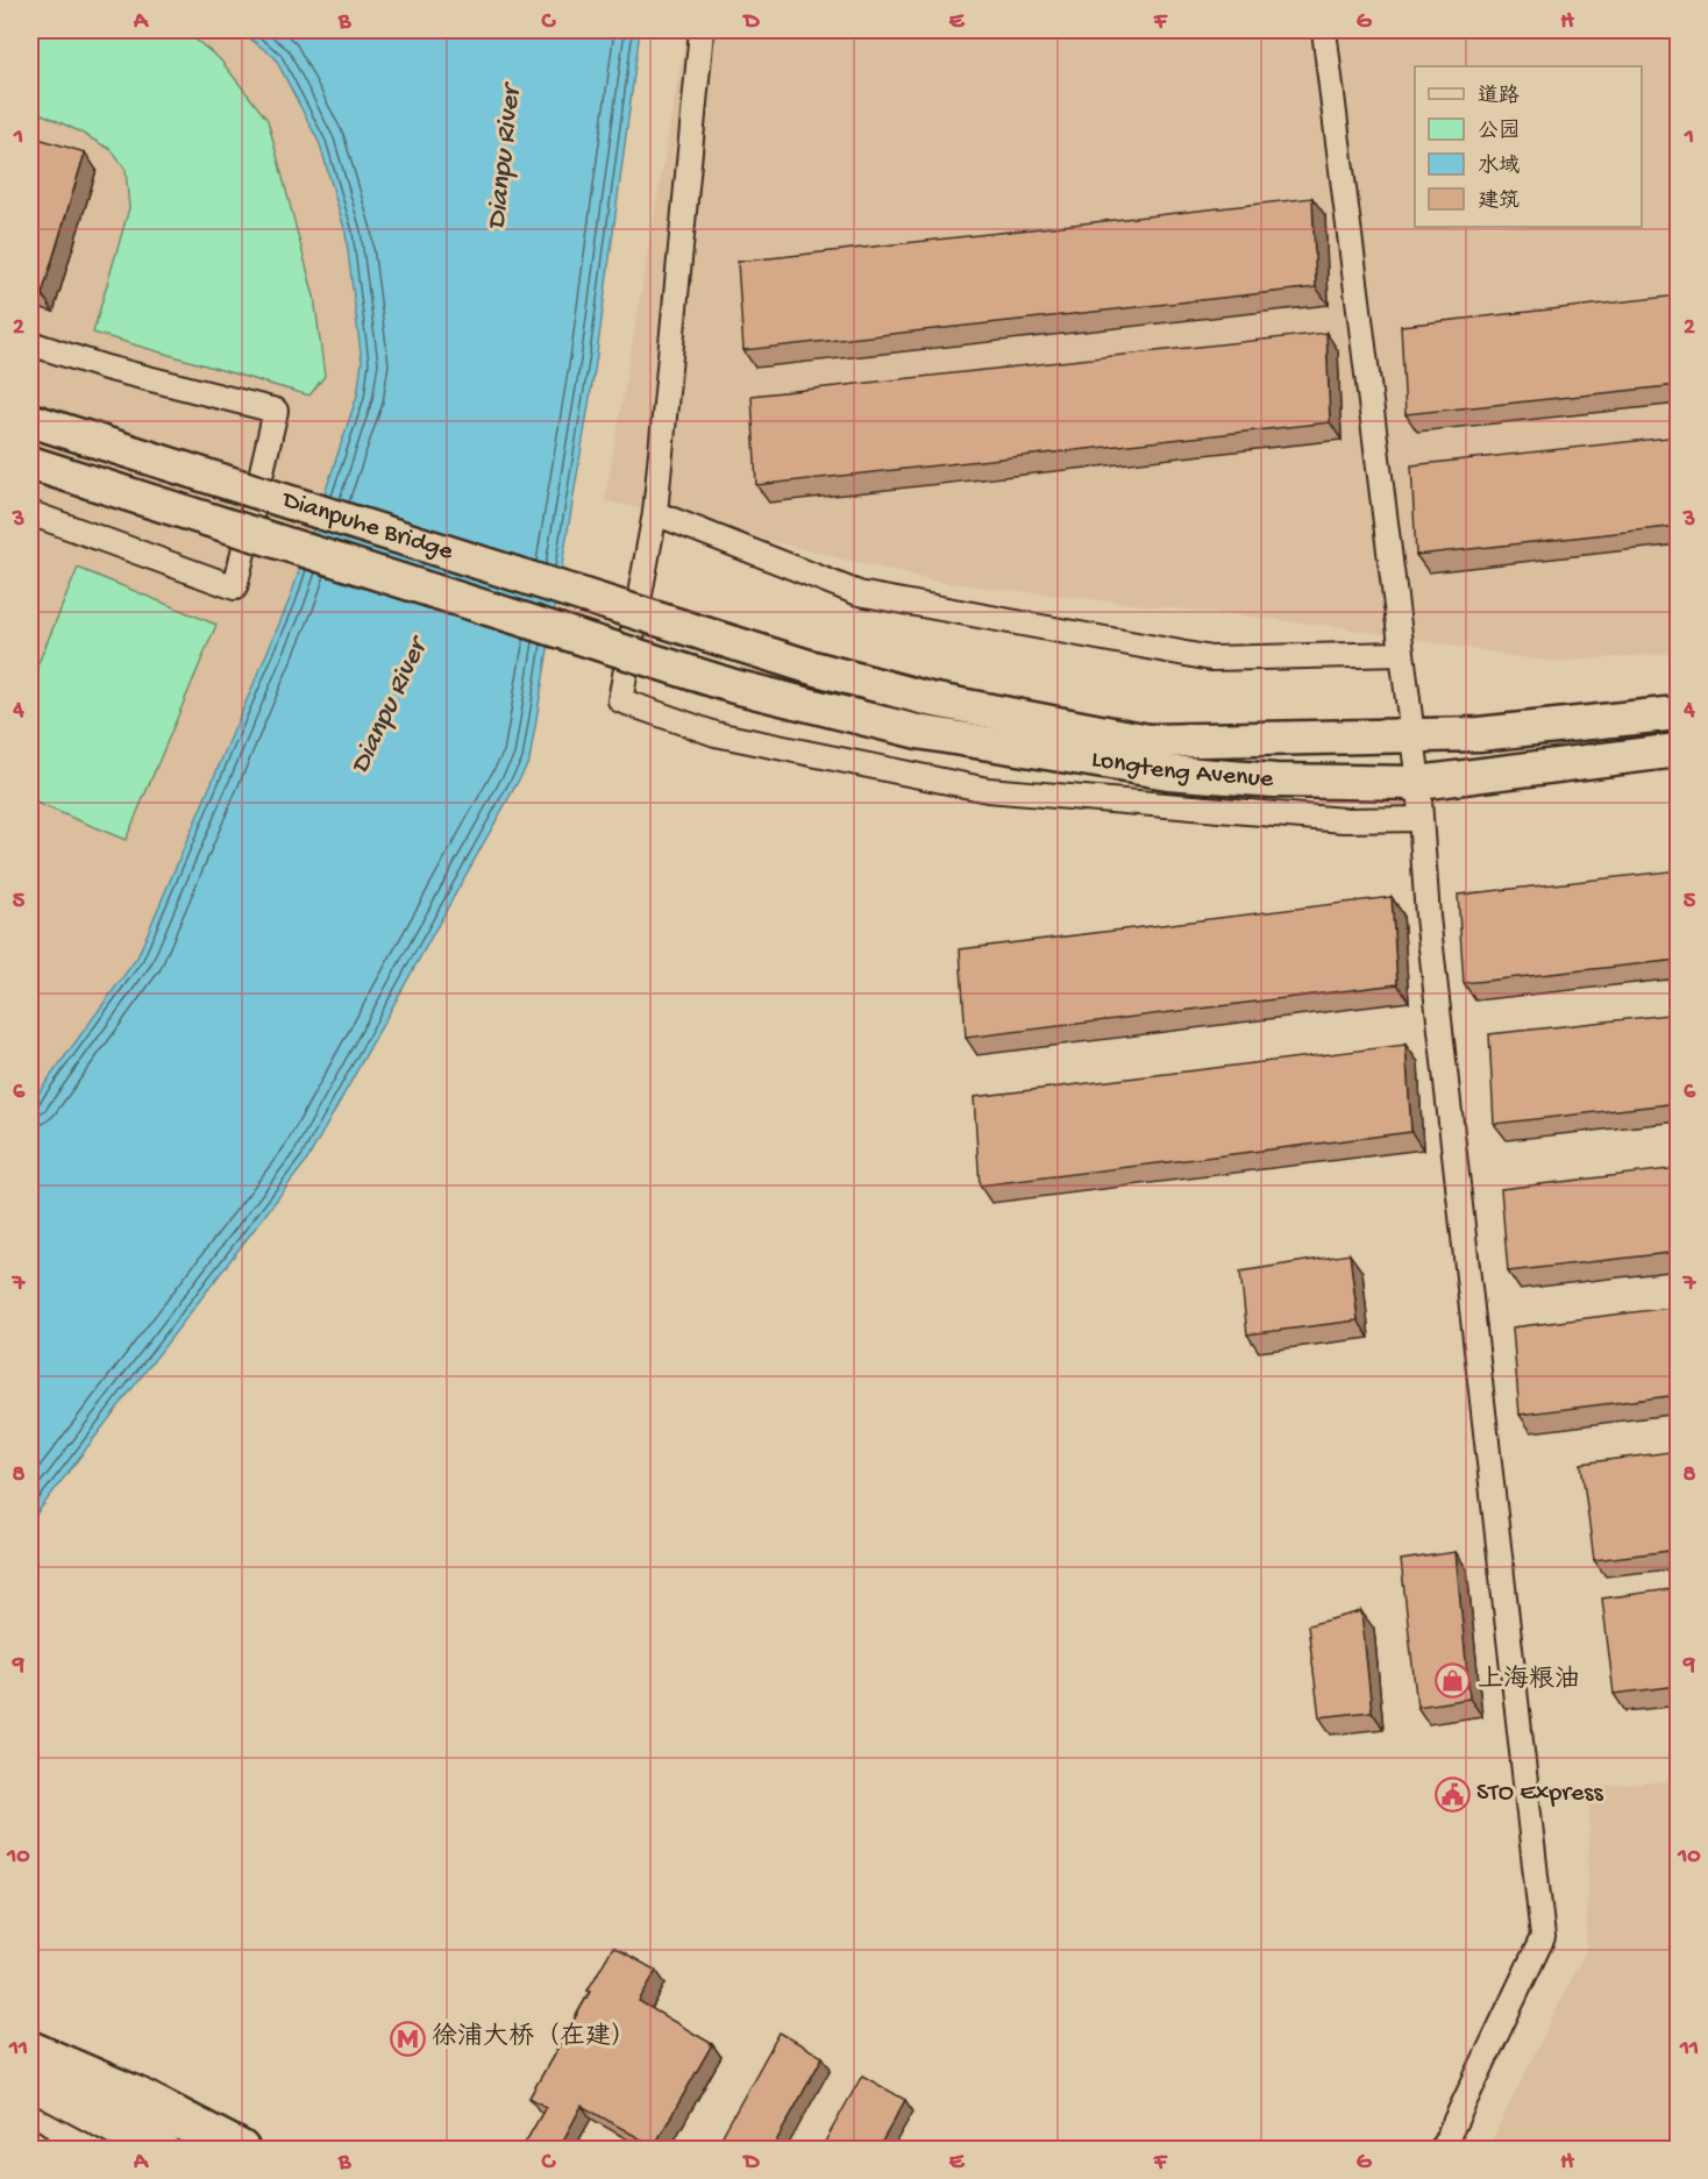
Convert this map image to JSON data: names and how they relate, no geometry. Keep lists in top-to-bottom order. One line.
{"streets":{"main road":["Dianpuhe Bridge","Longteng Avenue"]},"crossings":[["Dianpuhe Bridge","Longteng Avenue"]],"water":["Dianpu River"],"places":{"shop":["上海粮油"],"public building":["STO Express"],"metro station":["徐浦大桥（在建）"]},"legend":["道路","公园","水域","建筑"],"grid":{"columns":["A","B","C","D","E","F","G","H"],"rows":["1","2","3","4","5","6","7","8","9","10","11"]}}
